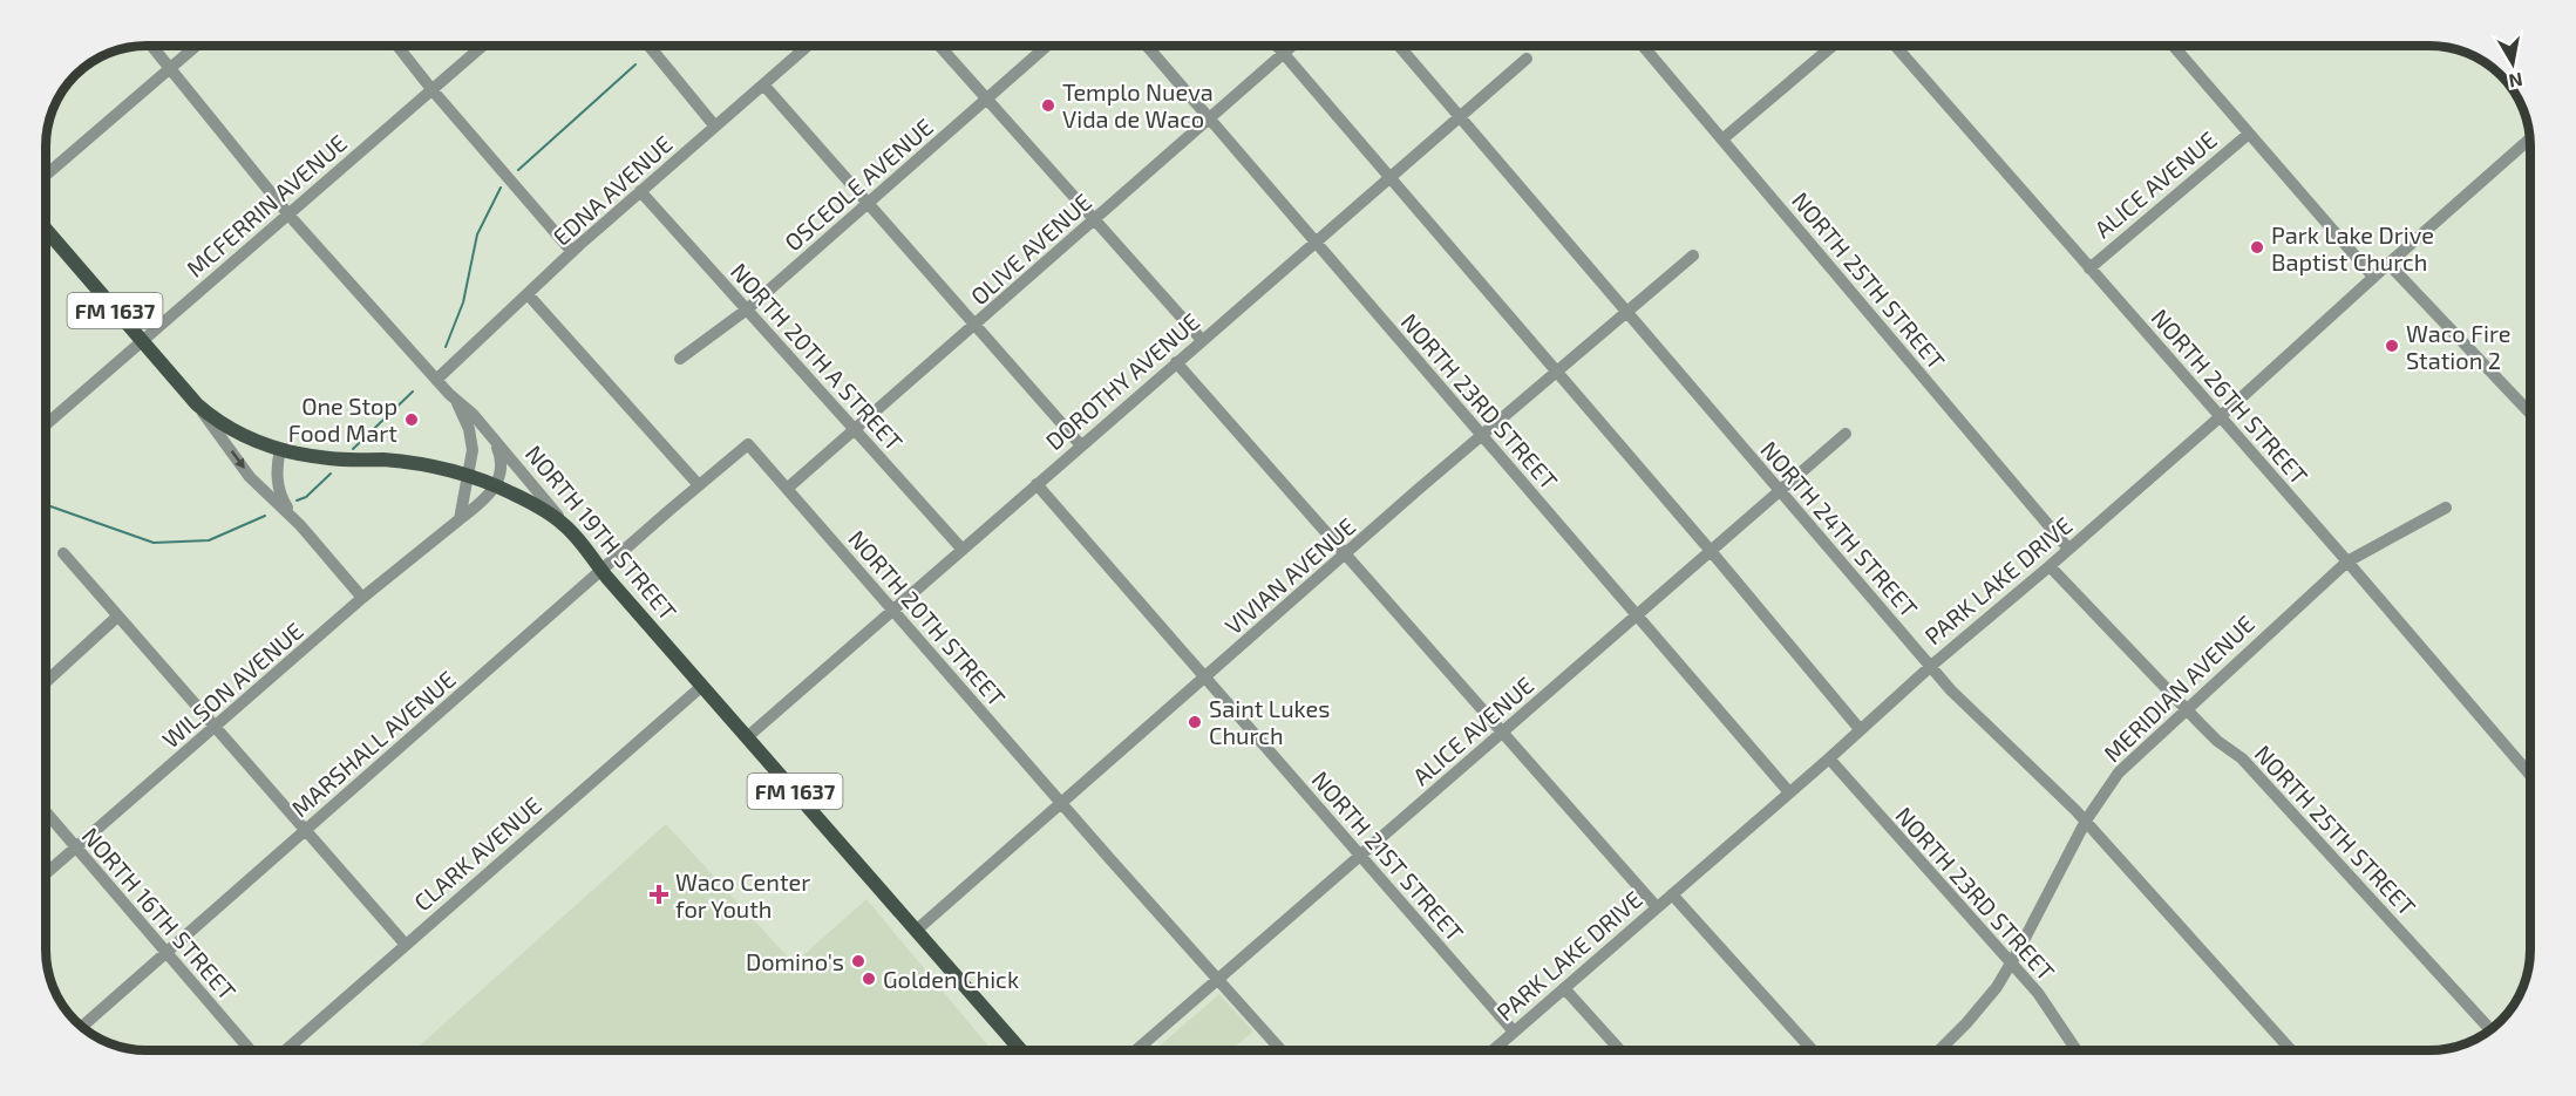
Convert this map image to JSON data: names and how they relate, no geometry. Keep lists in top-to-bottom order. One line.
{"streets":{"main road":["FM 1637","NORTH 19TH STREET"],"street":["OSCEOLE AVENUE","ALICE AVENUE","EDNA AVENUE","MCFERRIN AVENUE","OLIVE AVENUE","NORTH 25TH STREET","NORTH 20TH A STREET","DOROTHY AVENUE","NORTH 26TH STREET","NORTH 23RD STREET","NORTH 24TH STREET","VIVIAN AVENUE","PARK LAKE DRIVE","NORTH 20TH STREET","WILSON AVENUE","MERIDIAN AVENUE","MARSHALL AVENUE","CLARK AVENUE","NORTH 21ST STREET","NORTH 16TH STREET"]},"crossings":[["OSCEOLE AVENUE","NORTH 20TH A STREET"],["ALICE AVENUE","NORTH 26TH STREET"],["ALICE AVENUE","NORTH 23RD STREET"],["ALICE AVENUE","NORTH 24TH STREET"],["ALICE AVENUE","NORTH 20TH STREET"],["ALICE AVENUE","NORTH 21ST STREET"],["EDNA AVENUE","NORTH 20TH A STREET"],["EDNA AVENUE","NORTH 19TH STREET"],["MCFERRIN AVENUE","FM 1637"],["MCFERRIN AVENUE","NORTH 19TH STREET"],["OLIVE AVENUE","NORTH 20TH A STREET"],["OLIVE AVENUE","NORTH 23RD STREET"],["OLIVE AVENUE","NORTH 20TH STREET"],["NORTH 25TH STREET","PARK LAKE DRIVE"],["NORTH 25TH STREET","MERIDIAN AVENUE"],["FM 1637","NORTH 19TH STREET"],["FM 1637","WILSON AVENUE"],["NORTH 20TH A STREET","DOROTHY AVENUE"],["DOROTHY AVENUE","NORTH 23RD STREET"],["DOROTHY AVENUE","NORTH 24TH STREET"],["DOROTHY AVENUE","NORTH 19TH STREET"],["DOROTHY AVENUE","NORTH 20TH STREET"],["DOROTHY AVENUE","NORTH 21ST STREET"],["NORTH 26TH STREET","PARK LAKE DRIVE"],["NORTH 26TH STREET","MERIDIAN AVENUE"],["NORTH 23RD STREET","VIVIAN AVENUE"],["NORTH 23RD STREET","PARK LAKE DRIVE"],["NORTH 23RD STREET","MERIDIAN AVENUE"],["NORTH 24TH STREET","VIVIAN AVENUE"],["NORTH 24TH STREET","PARK LAKE DRIVE"],["NORTH 24TH STREET","MERIDIAN AVENUE"],["NORTH 19TH STREET","VIVIAN AVENUE"],["NORTH 19TH STREET","MARSHALL AVENUE"],["NORTH 19TH STREET","CLARK AVENUE"],["VIVIAN AVENUE","NORTH 20TH STREET"],["VIVIAN AVENUE","NORTH 21ST STREET"],["PARK LAKE DRIVE","NORTH 21ST STREET"],["NORTH 20TH STREET","MARSHALL AVENUE"],["WILSON AVENUE","NORTH 16TH STREET"],["MARSHALL AVENUE","NORTH 16TH STREET"]],"places":{"other":["Templo Nueva Vida de Waco","Park Lake Drive Baptist Church","Waco Fire Station 2","One Stop Food Mart","Saint Lukes Church","Domino's","Golden Chick"],"health":["Waco Center for Youth"]},"north":"bottom"}
